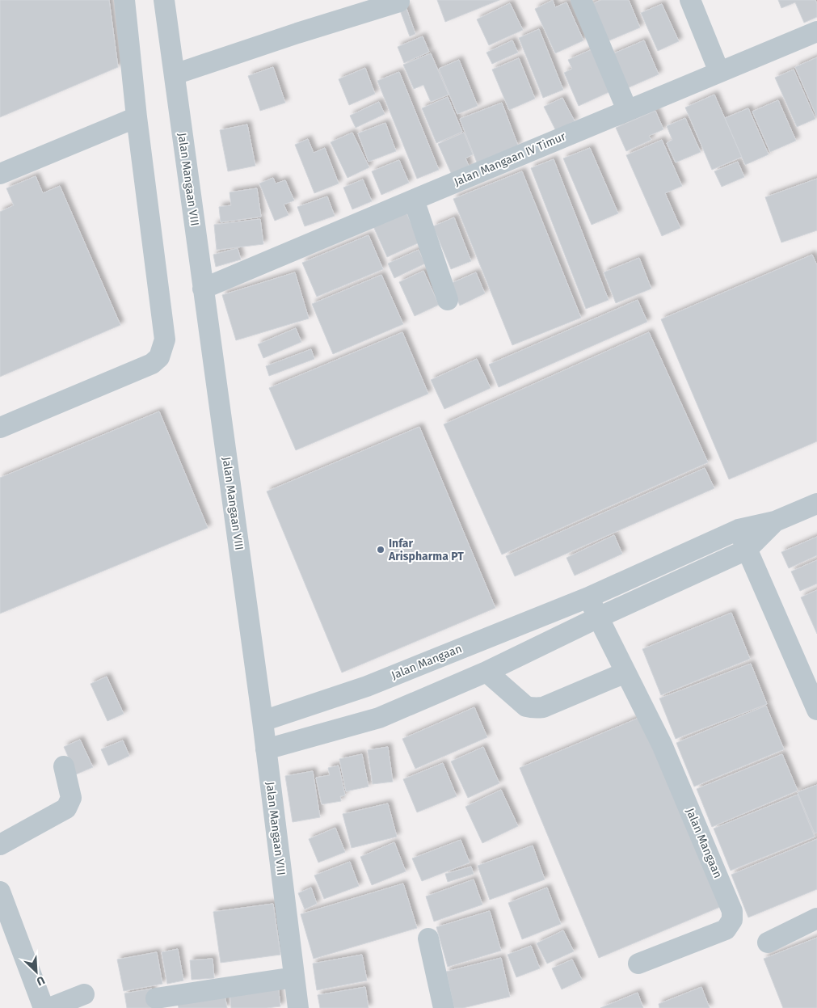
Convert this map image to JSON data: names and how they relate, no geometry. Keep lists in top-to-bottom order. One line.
{"streets":{"street":["Jalan Mangaan IV Timur","Jalan Mangaan VIII","Jalan Mangaan"]},"crossings":[["Jalan Mangaan IV Timur","Jalan Mangaan VIII"],["Jalan Mangaan VIII","Jalan Mangaan"]],"places":["Infar Arispharma PT"],"north":"bottom right"}
